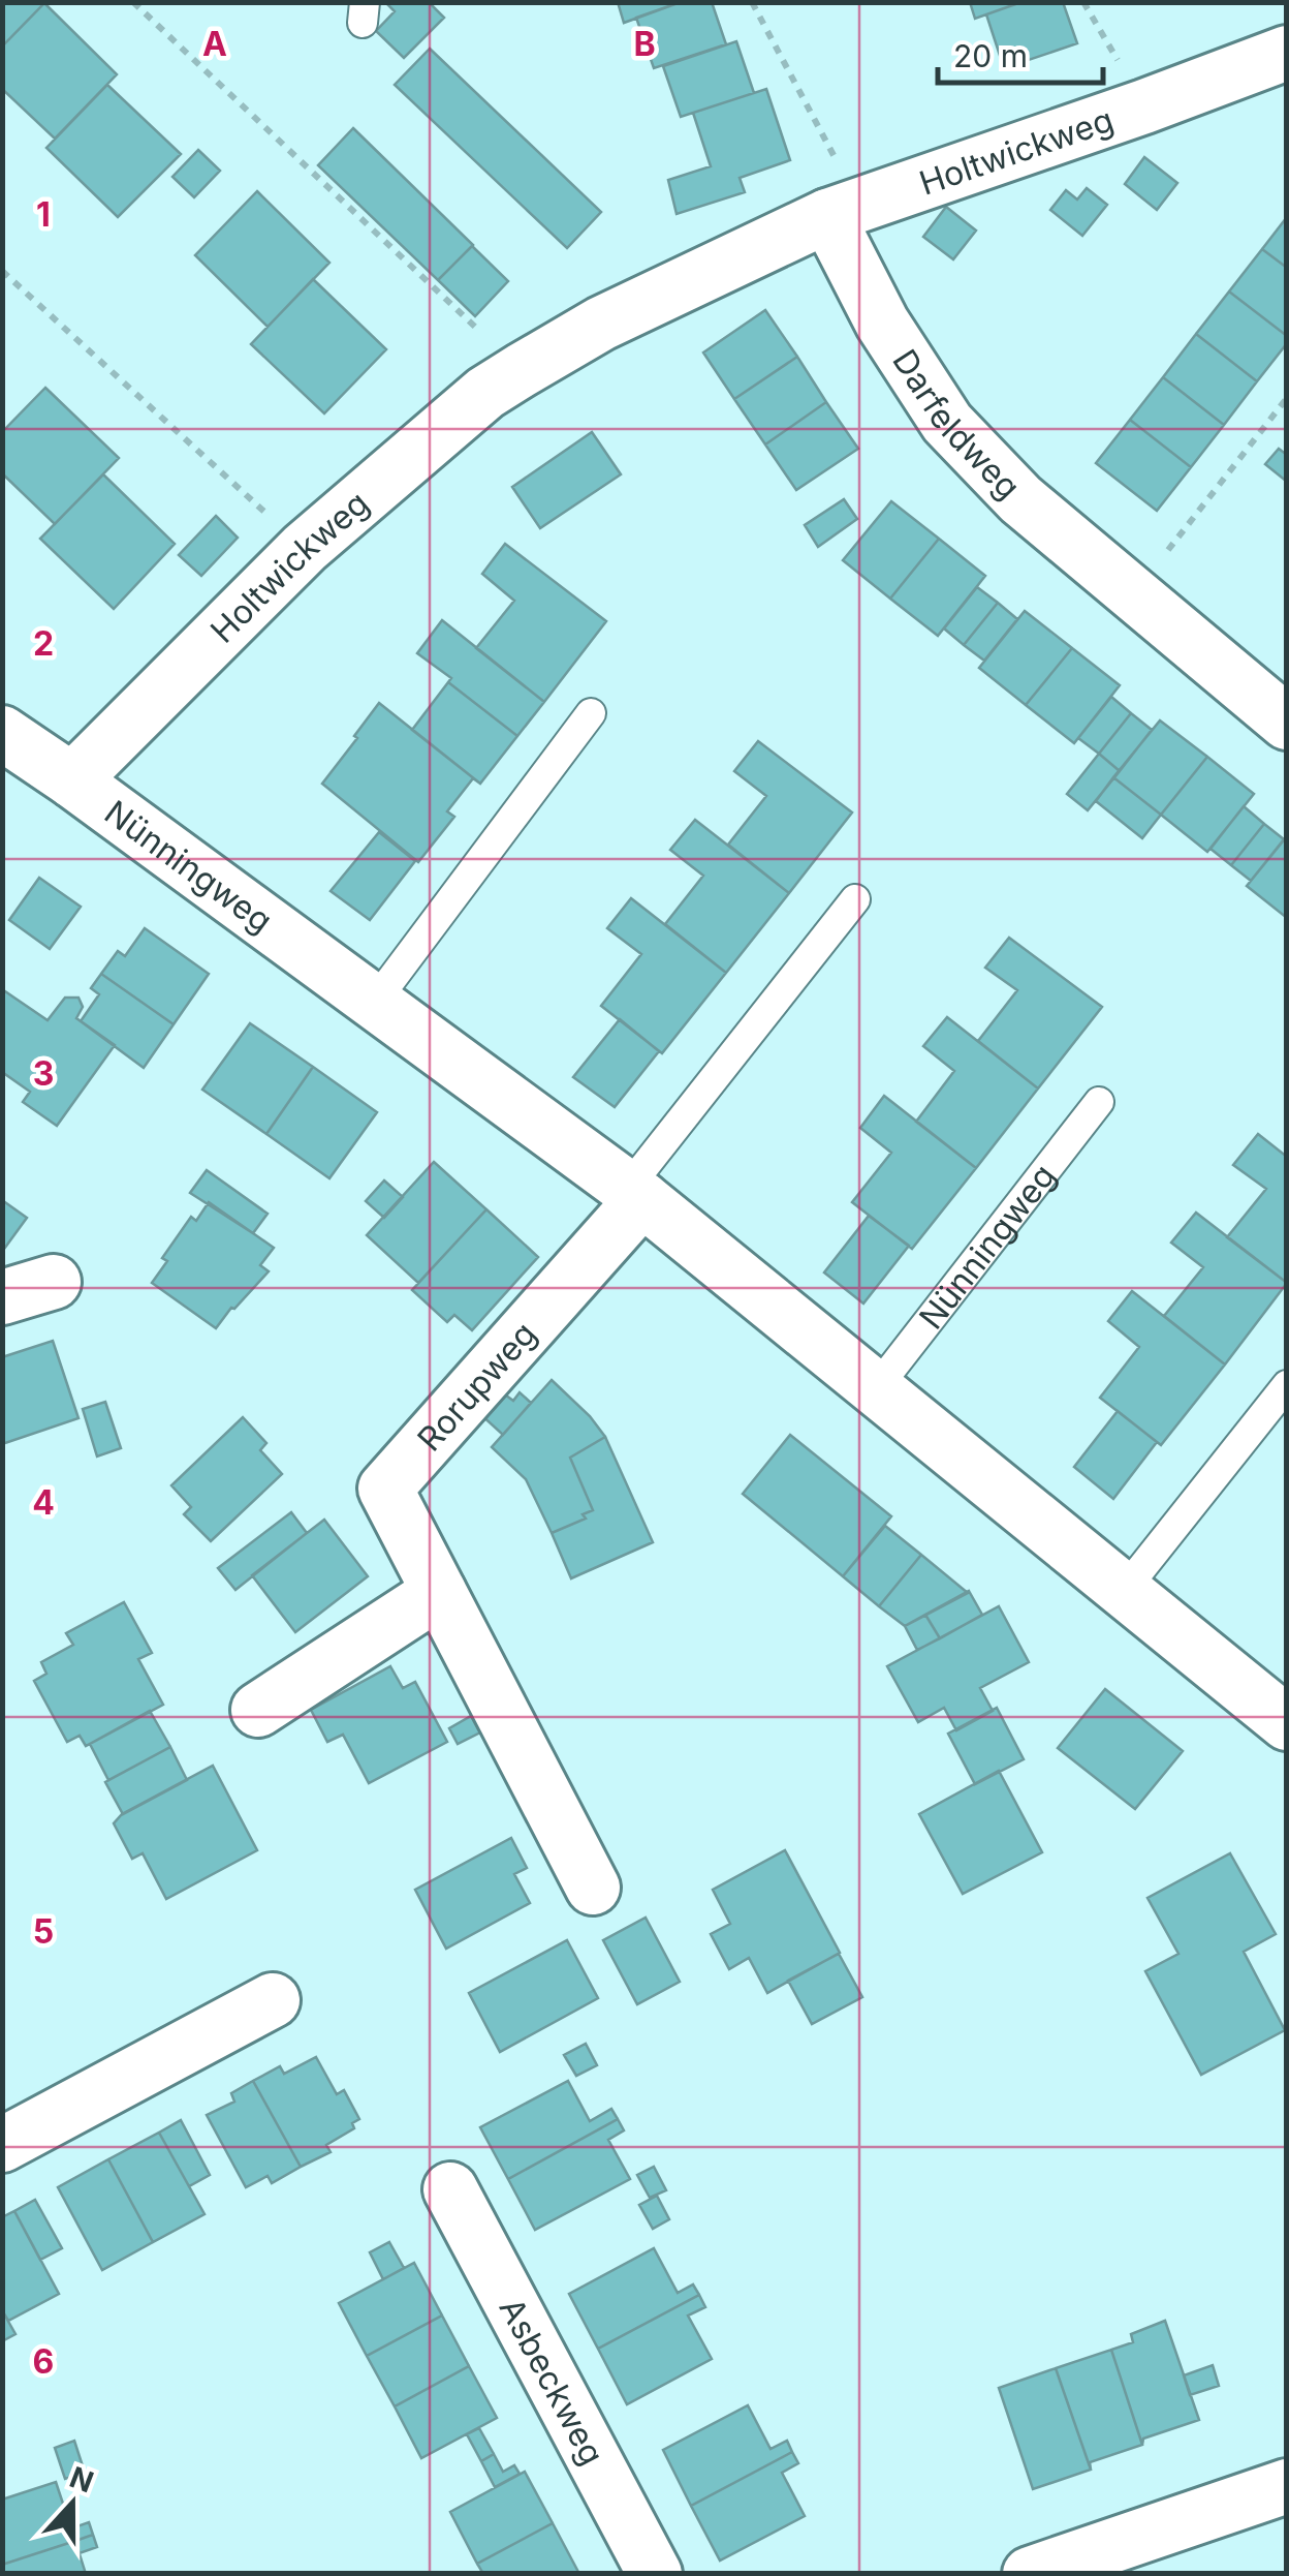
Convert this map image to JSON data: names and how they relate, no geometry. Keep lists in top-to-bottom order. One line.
{"streets":{"street":["Holtwickweg","Darfeldweg","Nünningweg","Rorupweg","Asbeckweg"]},"crossings":[["Holtwickweg","Darfeldweg"],["Holtwickweg","Nünningweg"],["Nünningweg","Rorupweg"]],"scale_bar":"20 m","north":"top","grid":{"columns":["A","B"],"rows":["1","2","3","4","5","6"]}}
